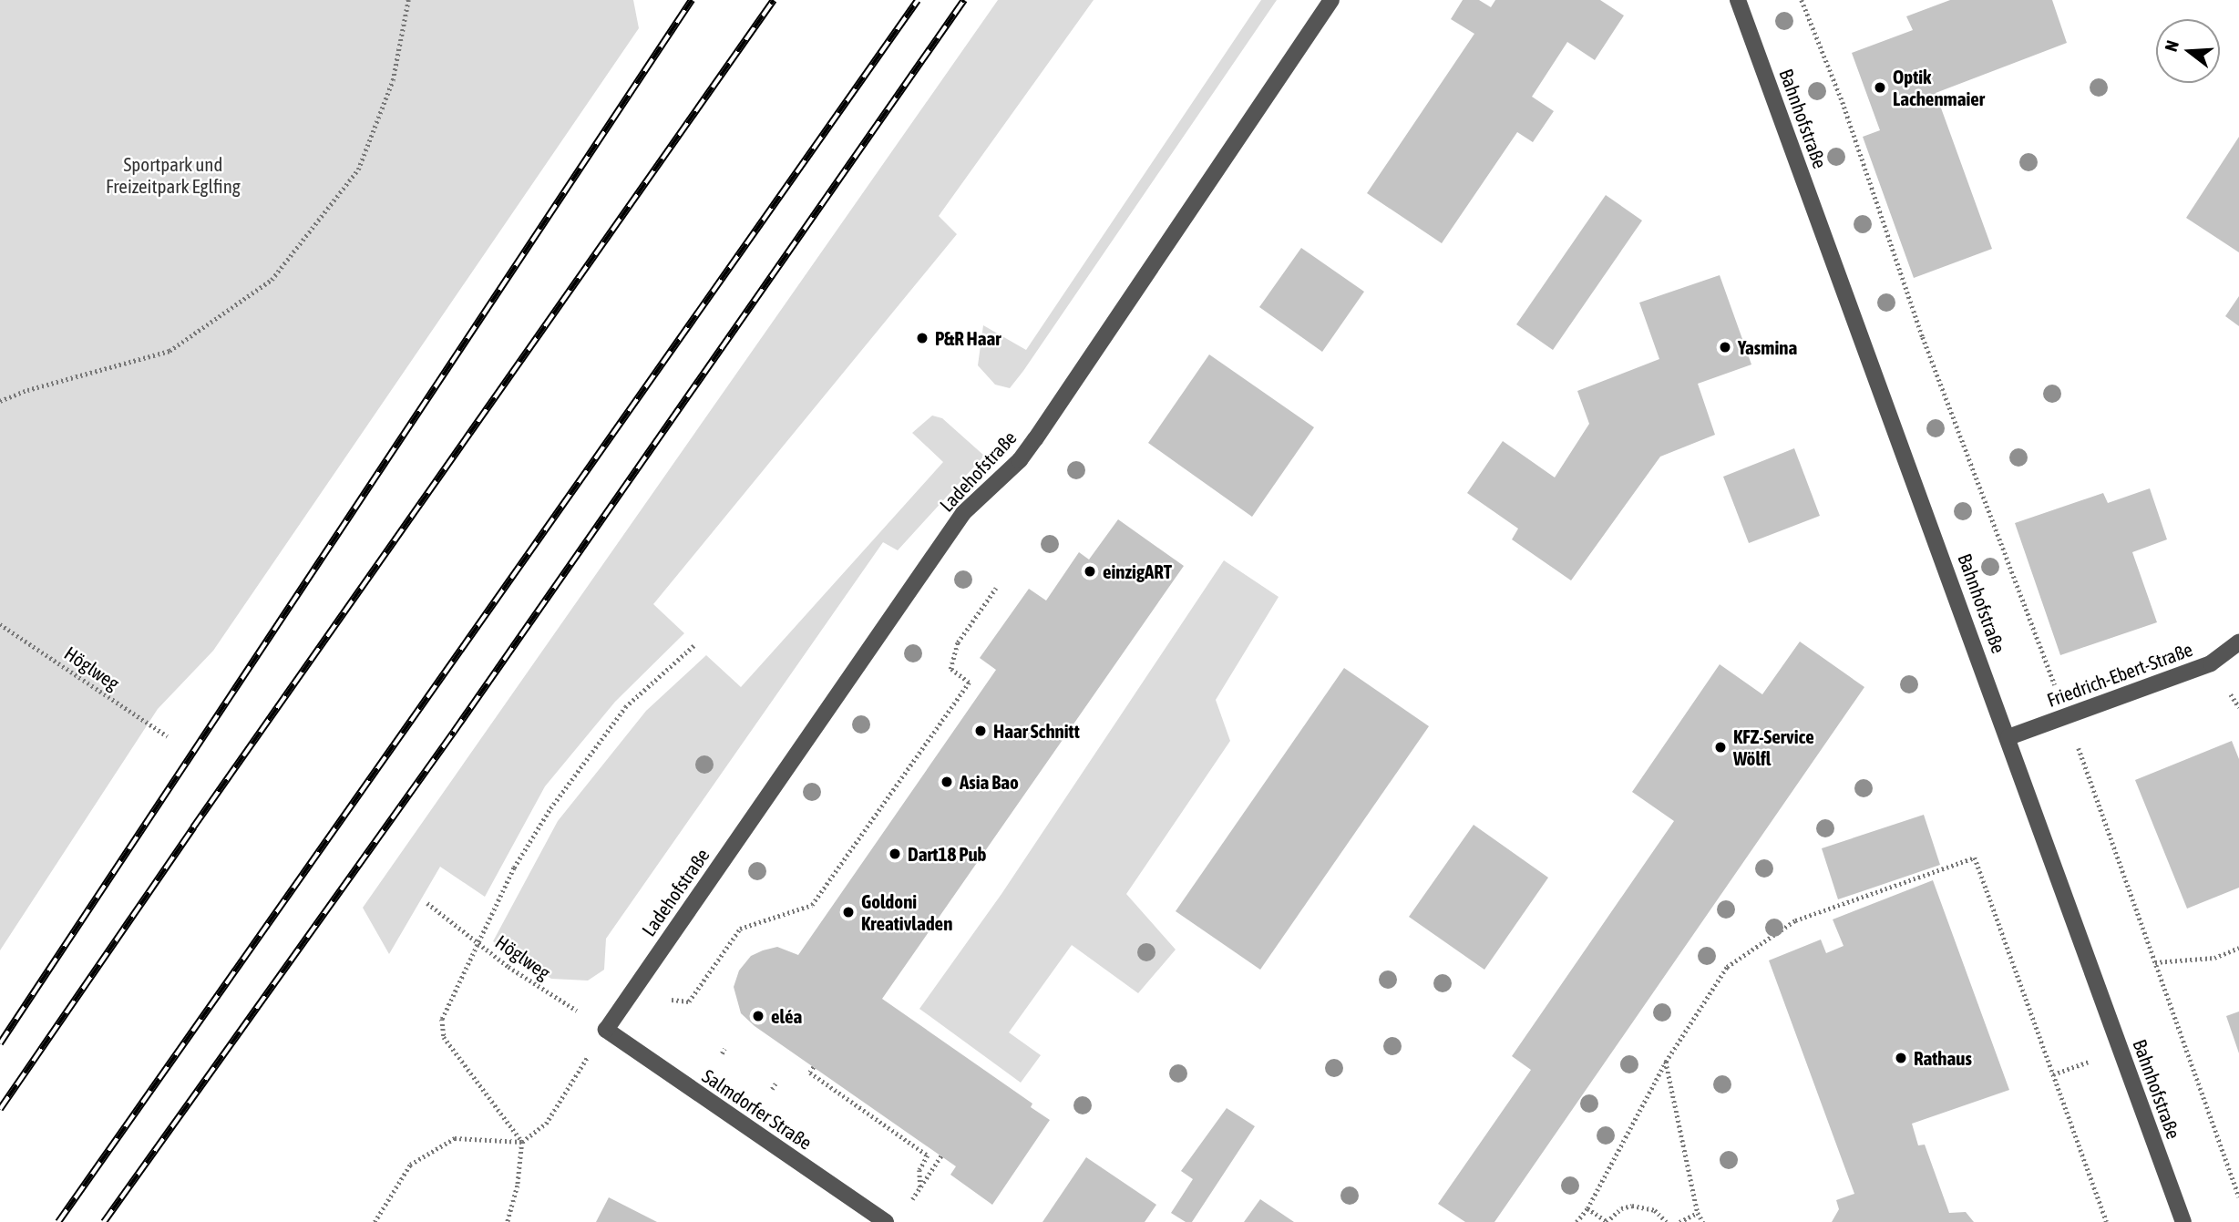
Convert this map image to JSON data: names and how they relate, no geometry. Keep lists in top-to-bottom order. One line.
{"streets":{"street":["Bahnhofstraße","Ladehofstraße","Friedrich-Ebert-Straße","Salmdorfer Straße"],"path":["Höglweg"]},"crossings":[["Bahnhofstraße","Friedrich-Ebert-Straße"],["Ladehofstraße","Höglweg"],["Ladehofstraße","Salmdorfer Straße"],["Höglweg","Salmdorfer Straße"]],"parks":["Sportpark und Freizeitpark Eglfing"],"places":["Optik Lachenmaier","P&R Haar","Yasmina","einzigART","Haar Schnitt","KFZ-Service Wölfl","Asia Bao","Dart18 Pub","Goldoni Kreativladen","eléa","Rathaus"],"north":"left"}
